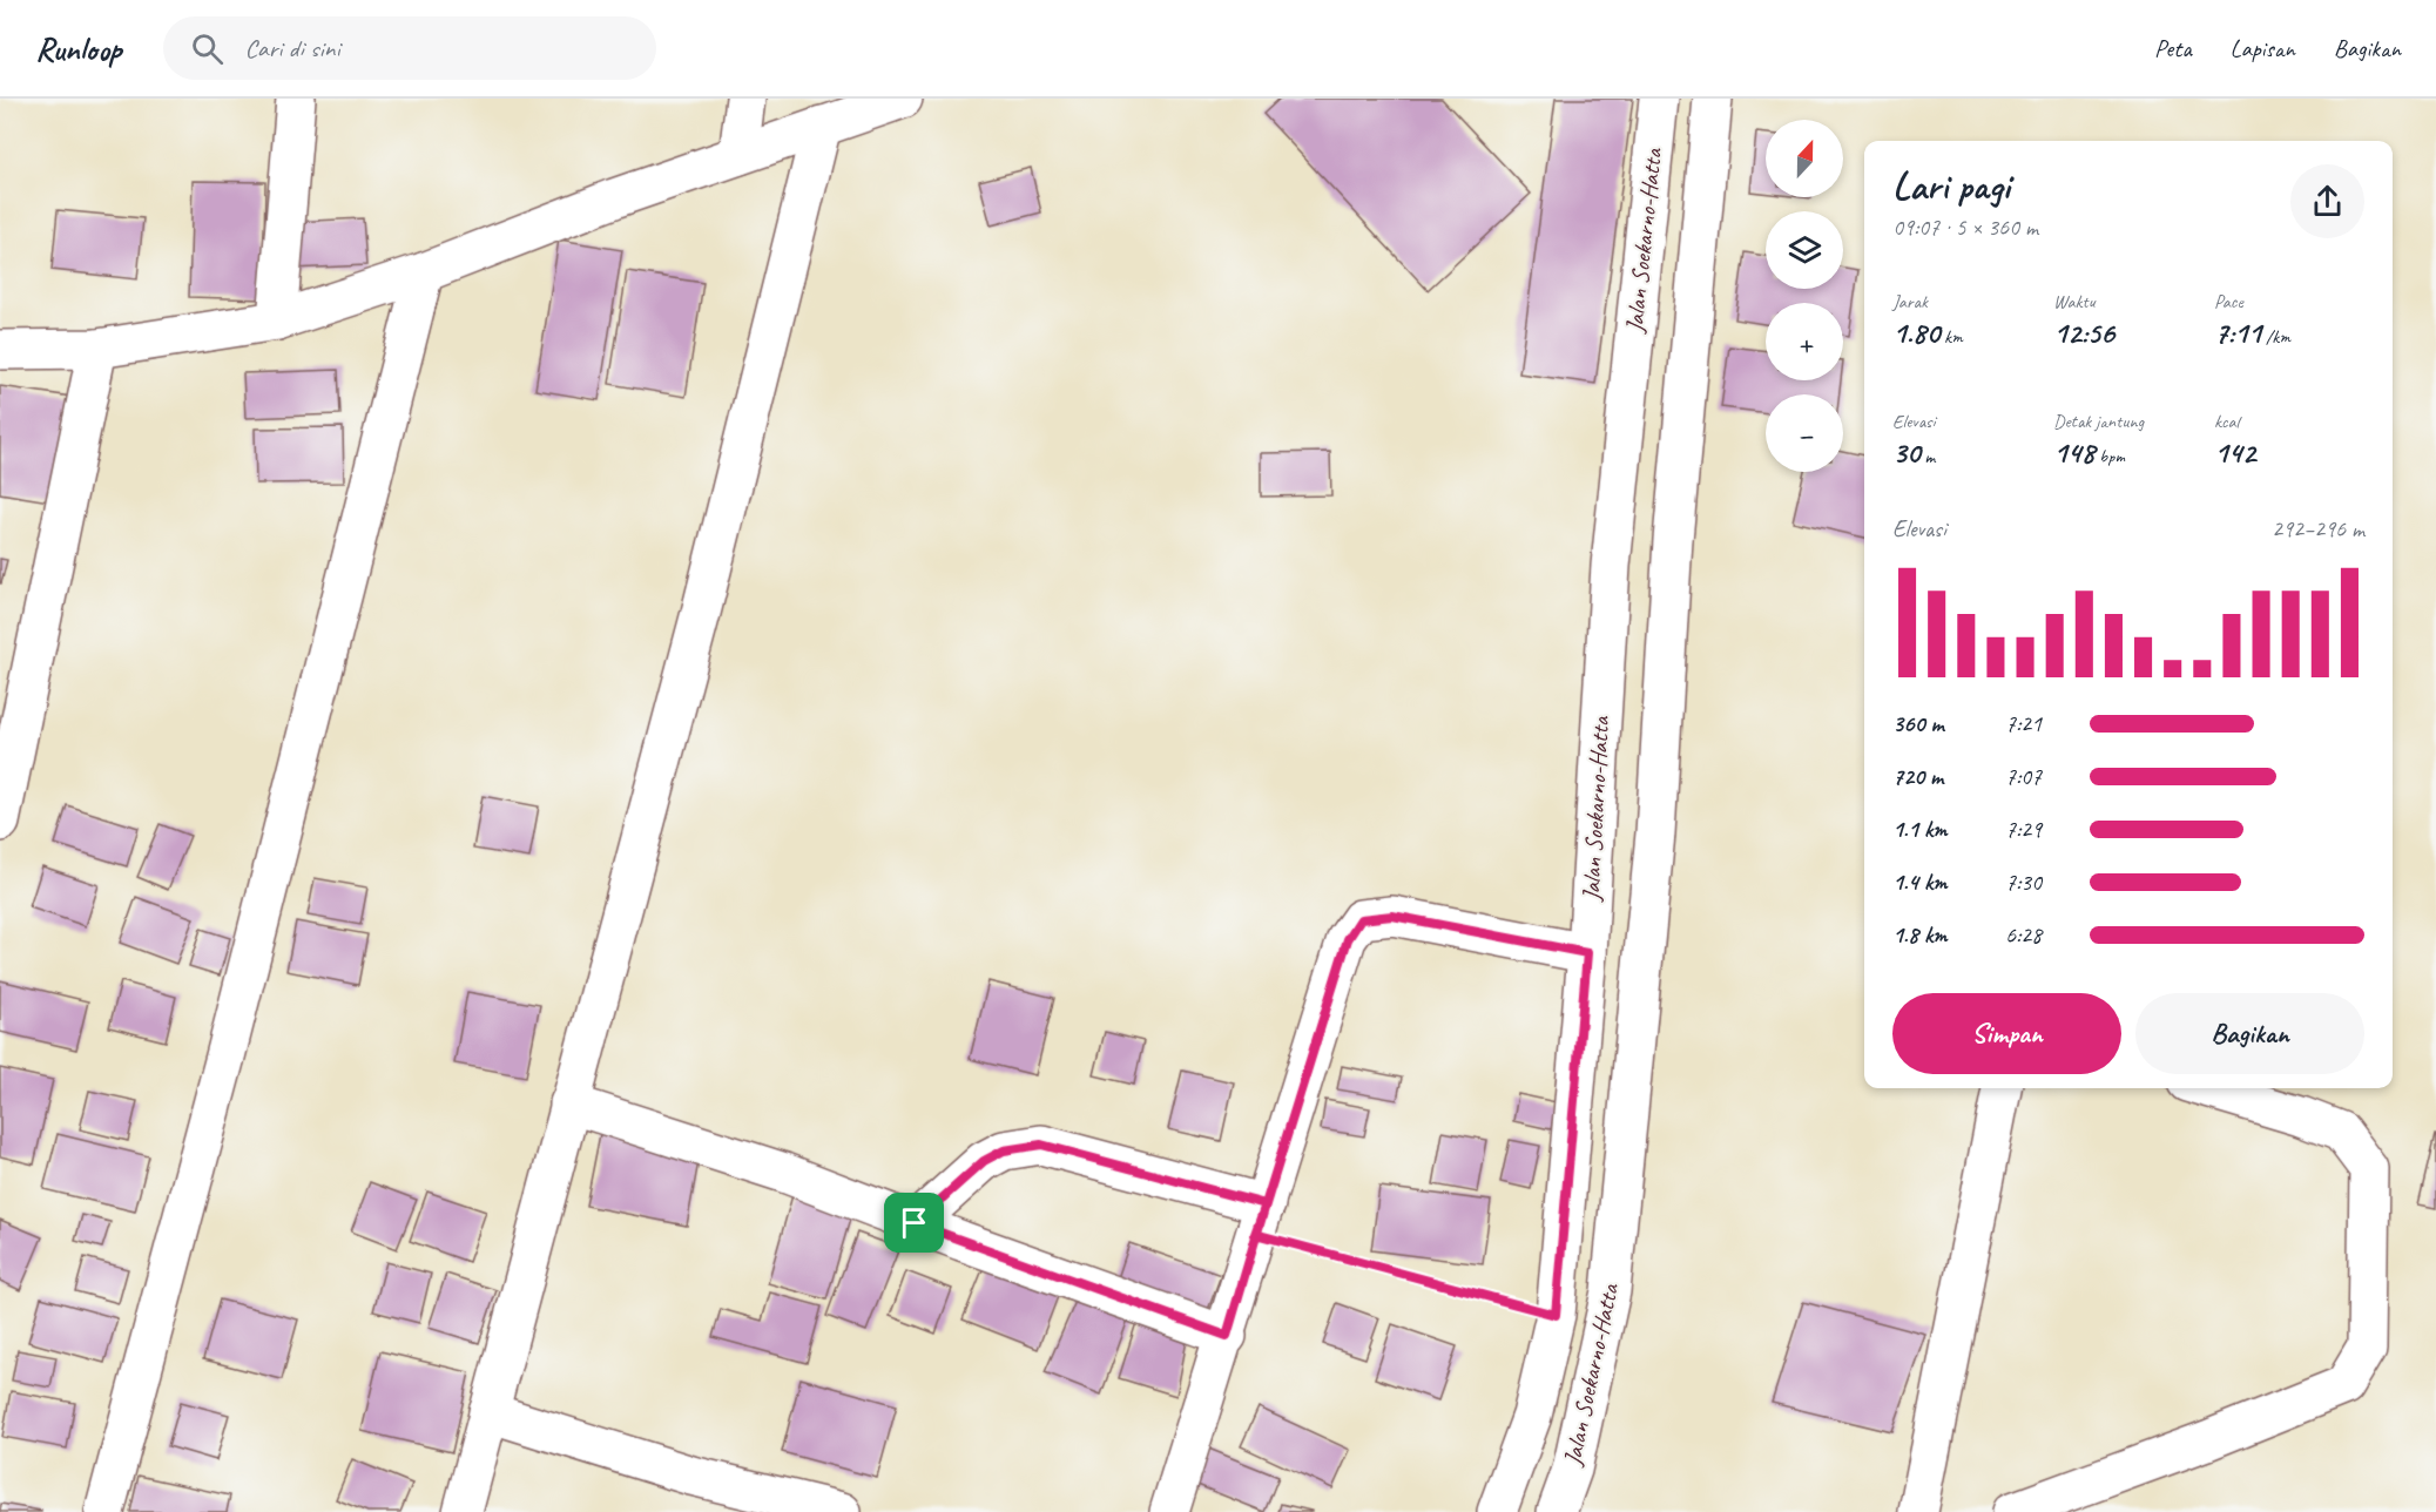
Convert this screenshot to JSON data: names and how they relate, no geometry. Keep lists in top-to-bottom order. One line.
{"streets":{"street":["Jalan Soekarno-Hatta"]},"north":"top","page":{"header":"Runloop","search":"Cari di sini","nav":["Peta","Lapisan","Bagikan"],"map_buttons":["+","−"],"heading":["Lari pagi","09:07 · 5 × 360 m"],"stats":[["Jarak","1.80 km"],["Waktu","12:56"],["Pace","7:11 /km"],["Elevasi","30 m"],["Detak jantung","148 bpm"],["kcal","142"]],"chart":["Elevasi","292–296 m"],"list":[{"name":"360 m","note":"7:21"},{"name":"720 m","note":"7:07"},{"name":"1.1 km","note":"7:29"},{"name":"1.4 km","note":"7:30"},{"name":"1.8 km","note":"6:28"}],"buttons":["Simpan","Bagikan"]}}
